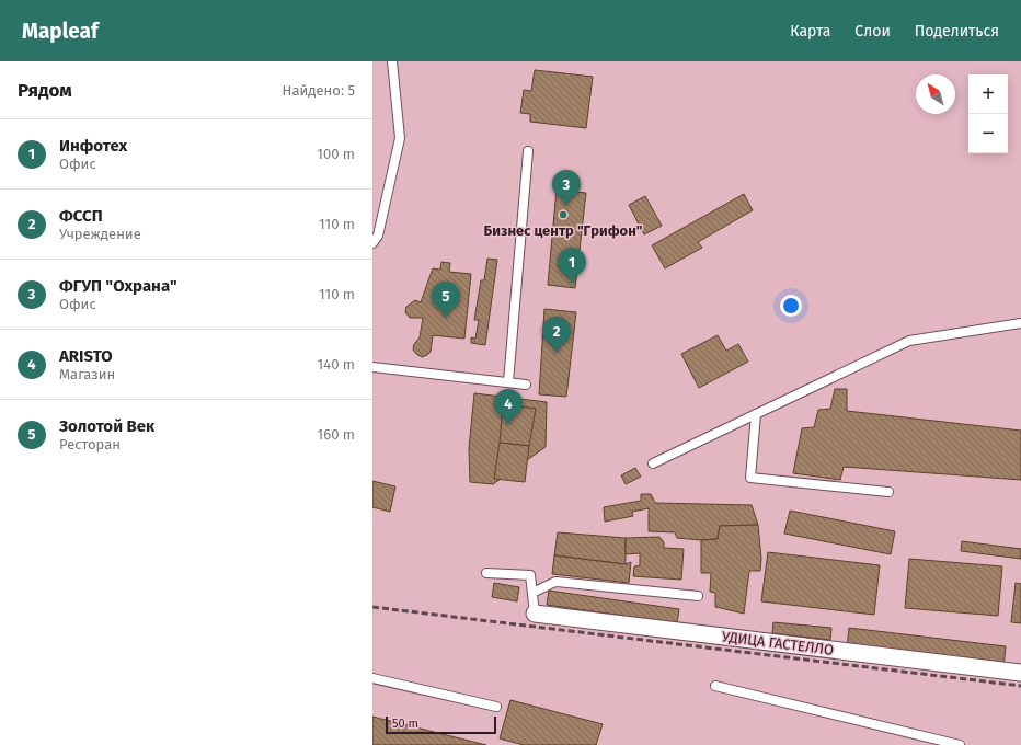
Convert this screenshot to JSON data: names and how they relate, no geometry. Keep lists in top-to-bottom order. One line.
{"streets":{"street":["УДИЦА ГАСТЕЛЛО"]},"places":["Бизнес центр \"Грифон\""],"scale_bar":"50 m","north":"top left","page":{"header":"Mapleaf","nav":["Карта","Слои","Поделиться"],"heading":["Рядом","Найдено: 5"],"map_buttons":["+","−"],"list":[{"mark":"1","name":"Инфотех","note":"Офис","value":"100 m"},{"mark":"2","name":"ФССП","note":"Учреждение","value":"110 m"},{"mark":"3","name":"ФГУП \"Охрана\"","note":"Офис","value":"110 m"},{"mark":"4","name":"ARISTO","note":"Магазин","value":"140 m"},{"mark":"5","name":"Золотой Век","note":"Ресторан","value":"160 m"}],"pins":["3","1","5","2","4"],"scale":"50 m"}}
